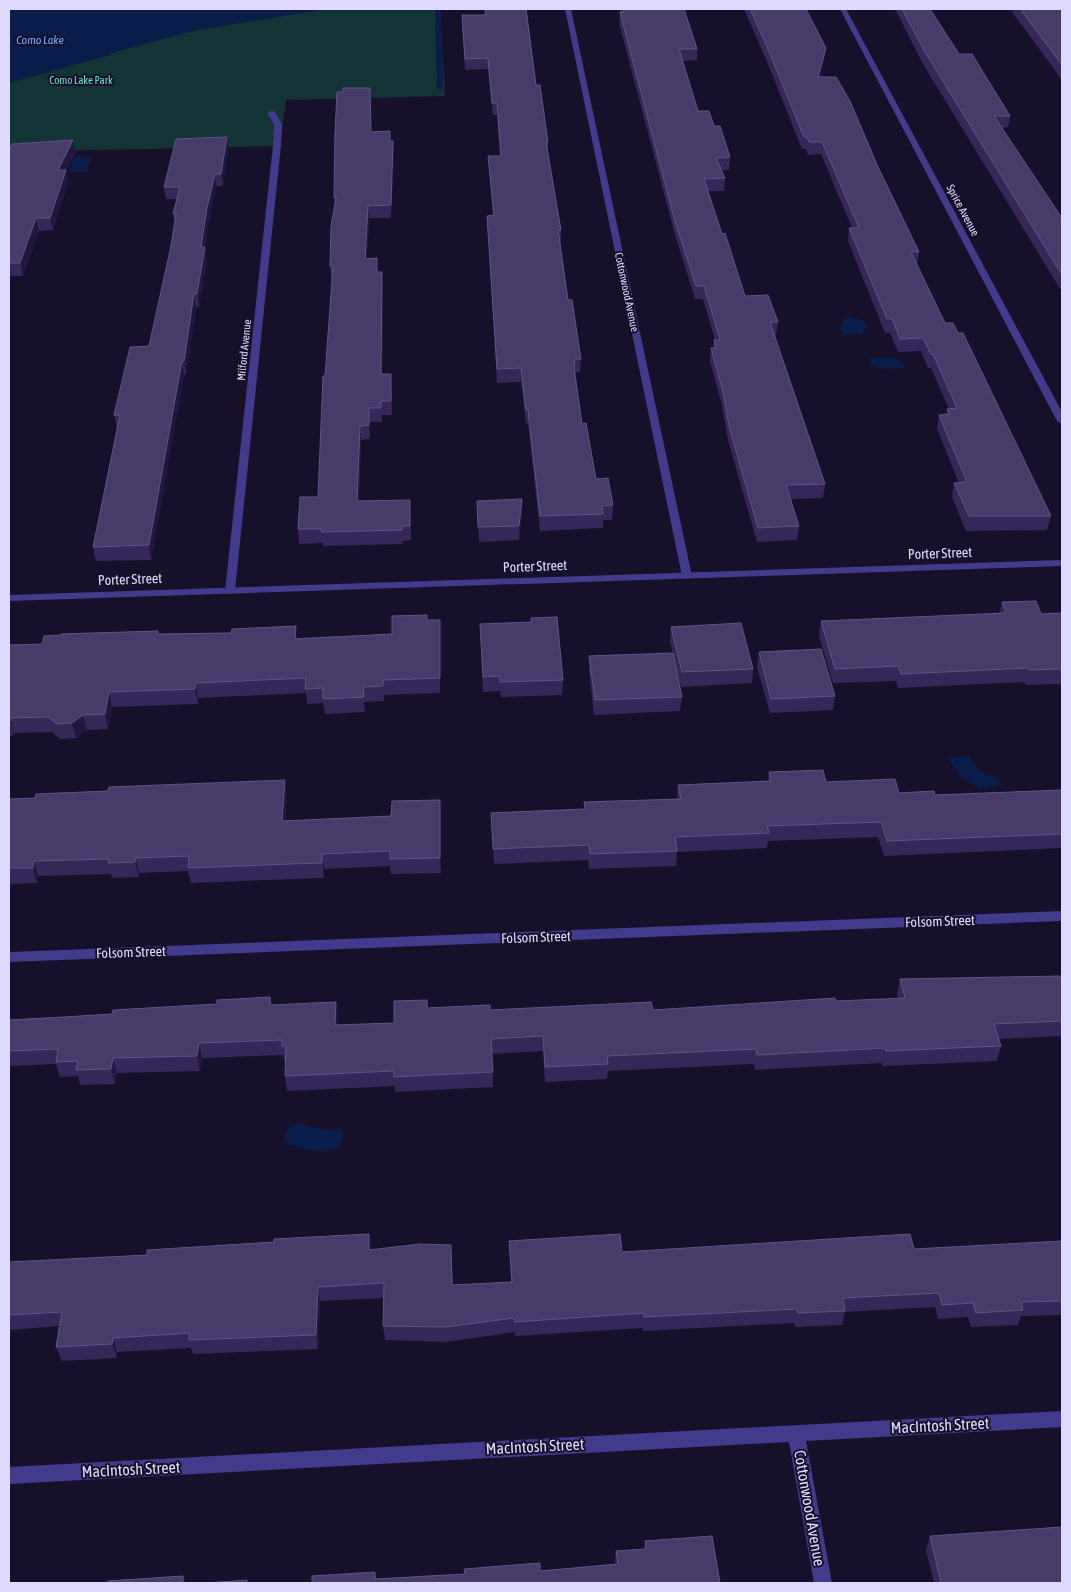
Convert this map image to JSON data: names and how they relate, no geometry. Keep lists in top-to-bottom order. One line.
{"streets":{"street":["Sprice Avenue","Cottonwood Avenue","Milford Avenue","Porter Street","Folsom Street","MacIntosh Street"]},"crossings":[["Cottonwood Avenue","Porter Street"],["Cottonwood Avenue","MacIntosh Street"],["Milford Avenue","Porter Street"]],"water":["Como Lake"],"parks":["Como Lake Park"]}
